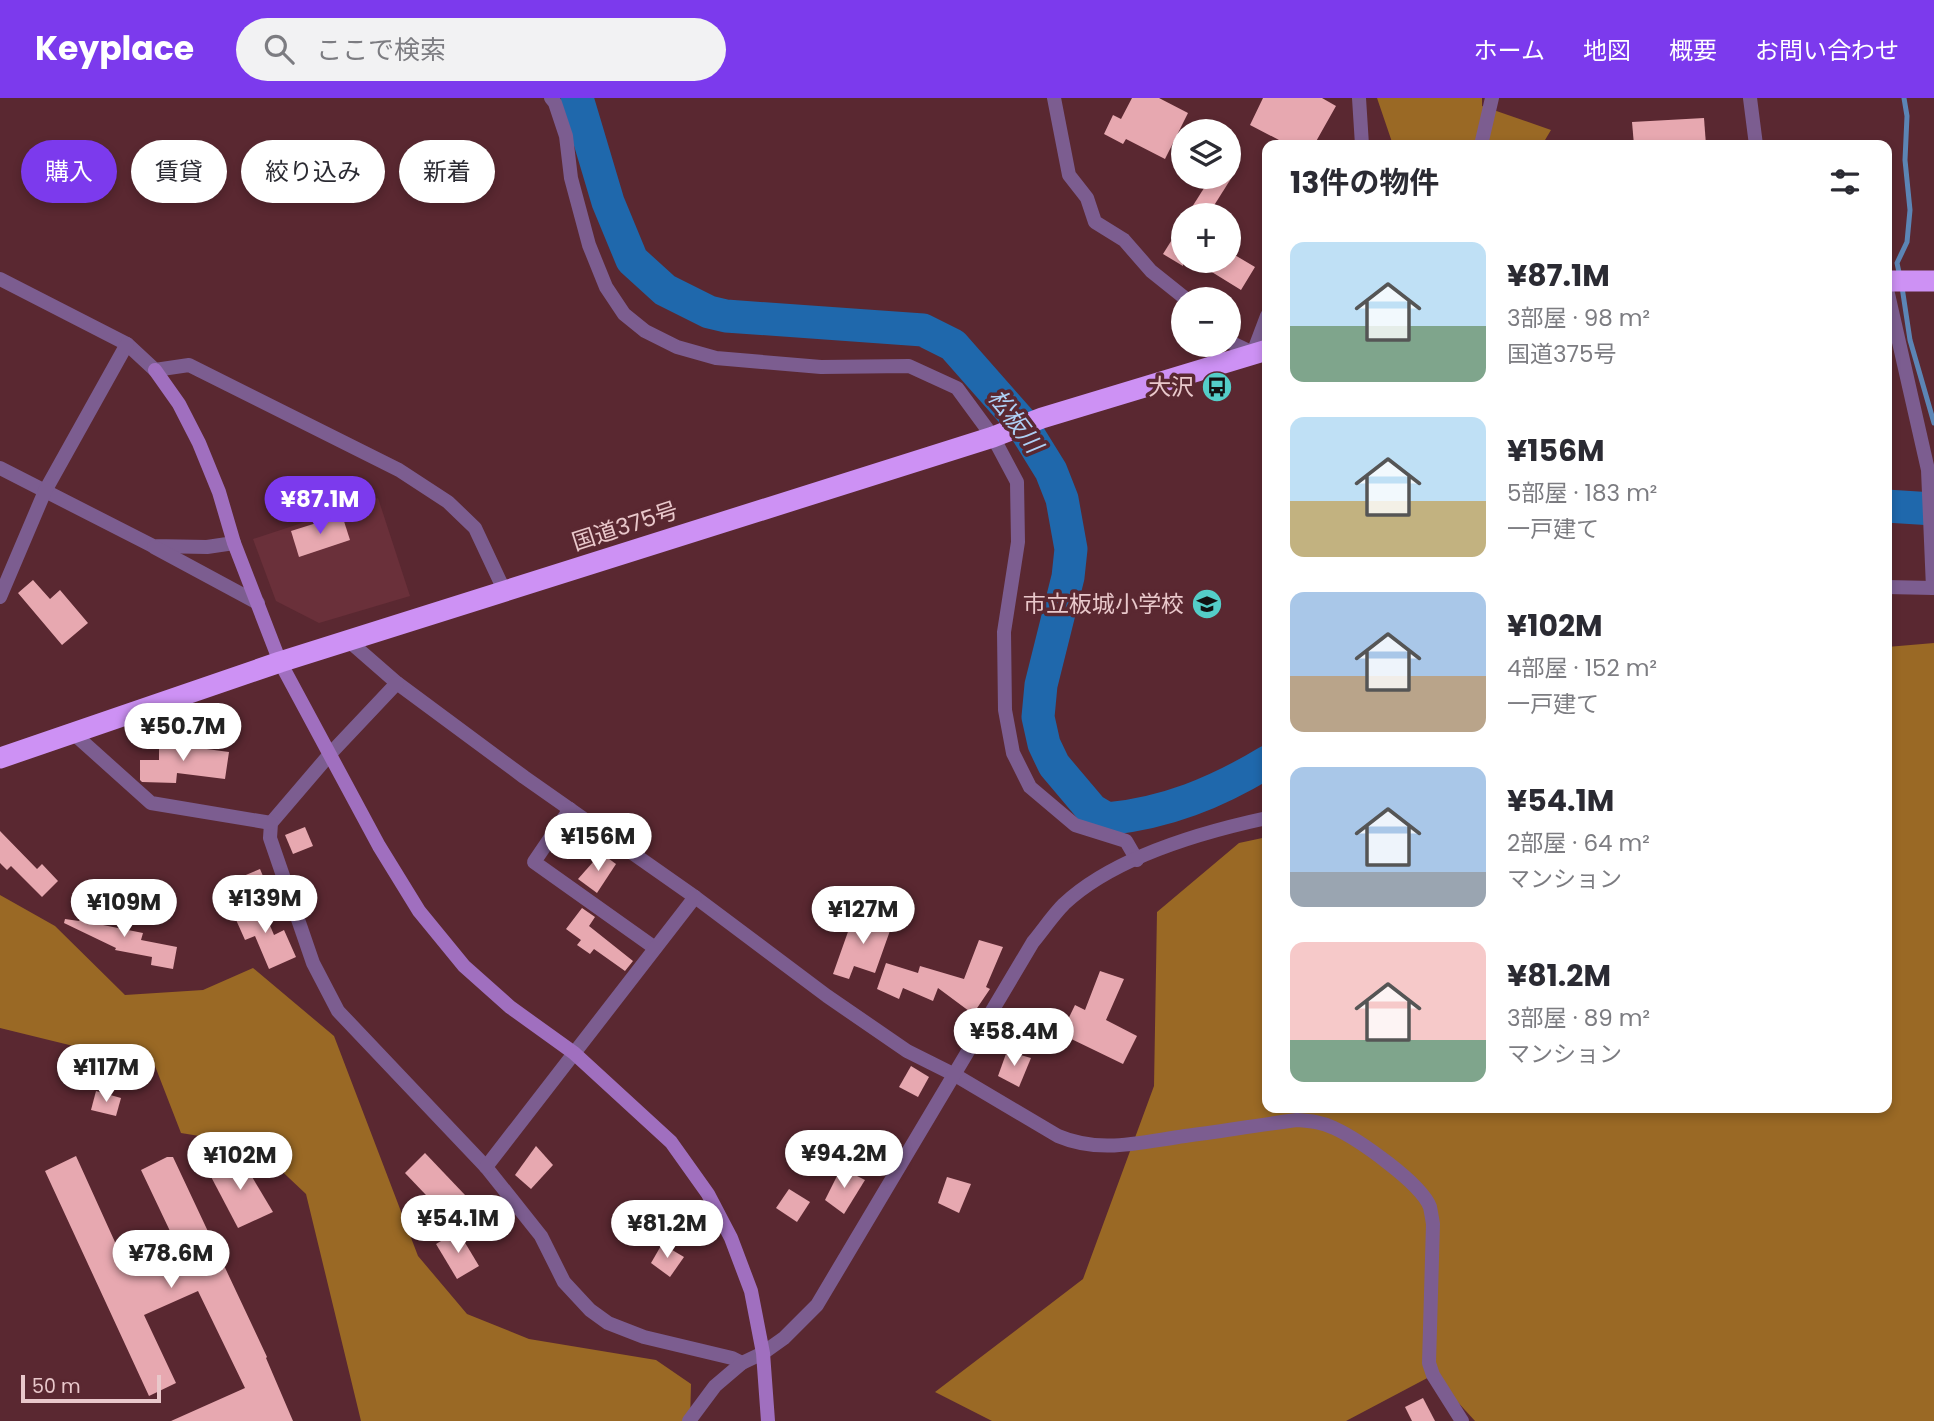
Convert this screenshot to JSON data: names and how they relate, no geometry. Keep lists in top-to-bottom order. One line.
{"streets":{"highway":["国道375号"]},"water":["松板川"],"places":{"bus stop":["大沢"],"school or university":["市立板城小学校"]},"scale_bar":"50 m","page":{"header":"Keyplace","search":"ここで検索","nav":["ホーム","地図","概要","お問い合わせ"],"map_buttons":["+","−"],"chip":["購入","賃貸","絞り込み","新着"],"heading":"13件の物件","list":[{"name":"¥87.1M","note":"3部屋 · 98 m² · 国道375号"},{"name":"¥156M","note":"5部屋 · 183 m² · 一戸建て"},{"name":"¥102M","note":"4部屋 · 152 m² · 一戸建て"},{"name":"¥54.1M","note":"2部屋 · 64 m² · マンション"},{"name":"¥81.2M","note":"3部屋 · 89 m² · マンション"}],"price":["¥87.1M","¥50.7M","¥156M","¥139M","¥109M","¥127M","¥58.4M","¥117M","¥94.2M","¥102M","¥54.1M","¥81.2M","¥78.6M"],"scale":"50 m"}}
